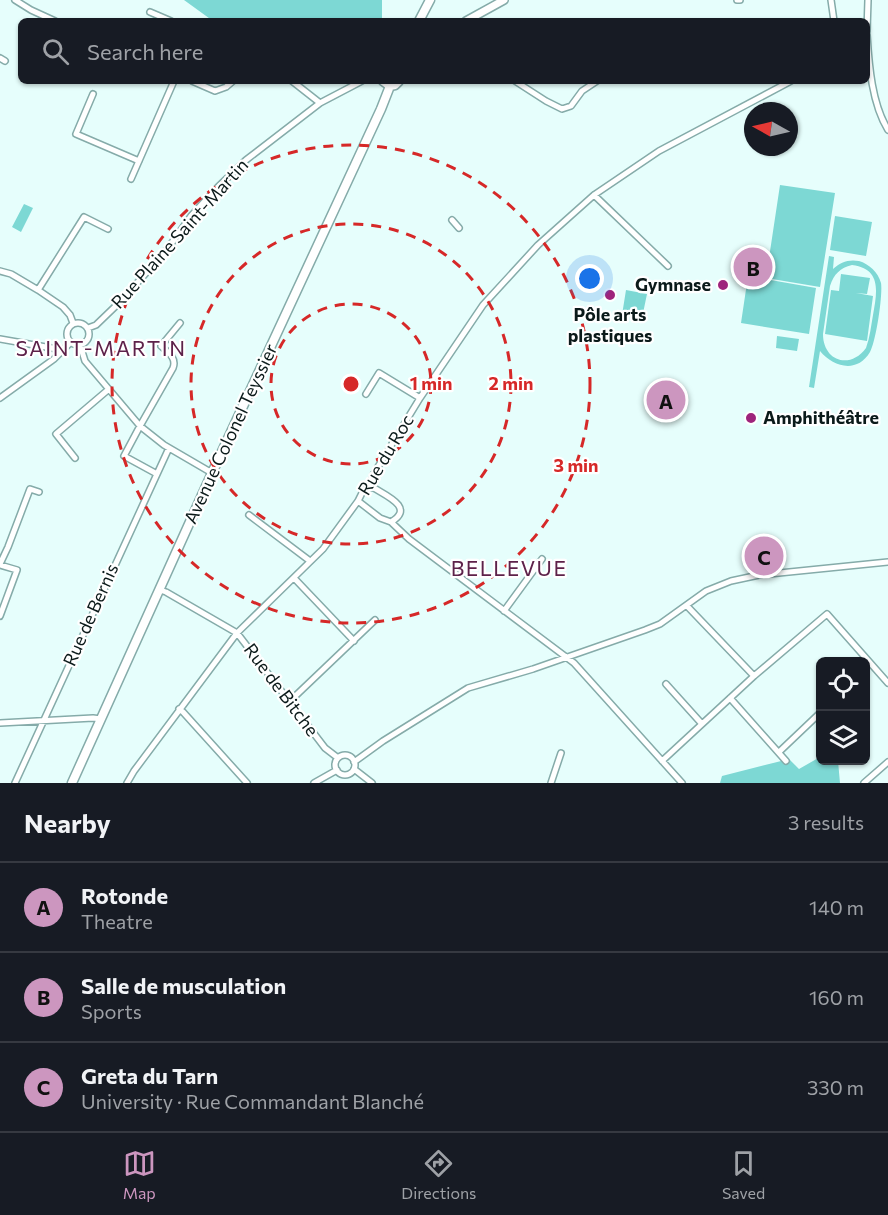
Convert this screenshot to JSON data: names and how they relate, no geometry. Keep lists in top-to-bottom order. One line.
{"streets":{"main road":["Avenue Colonel Teyssier"],"street":["Rue Plaine Saint-Martin","Rue du Roc","Rue de Bernis","Rue de Bitche"]},"crossings":[["Avenue Colonel Teyssier","Rue de Bitche"],["Rue du Roc","Rue de Bitche"]],"districts":["SAINT-MARTIN","BELLEVUE"],"places":["Gymnase","Pôle arts plastiques","Amphithéâtre"],"north":"left","page":{"search":"Search here","pins":["B","A","C"],"heading":["Nearby","3 results"],"list":[{"mark":"A","name":"Rotonde","note":"Theatre","value":"140 m"},{"mark":"B","name":"Salle de musculation","note":"Sports","value":"160 m"},{"mark":"C","name":"Greta du Tarn","note":"University · Rue Commandant Blanché","value":"330 m"}],"nav":["Map","Directions","Saved"]},"rings":["1 min","2 min","3 min"]}
